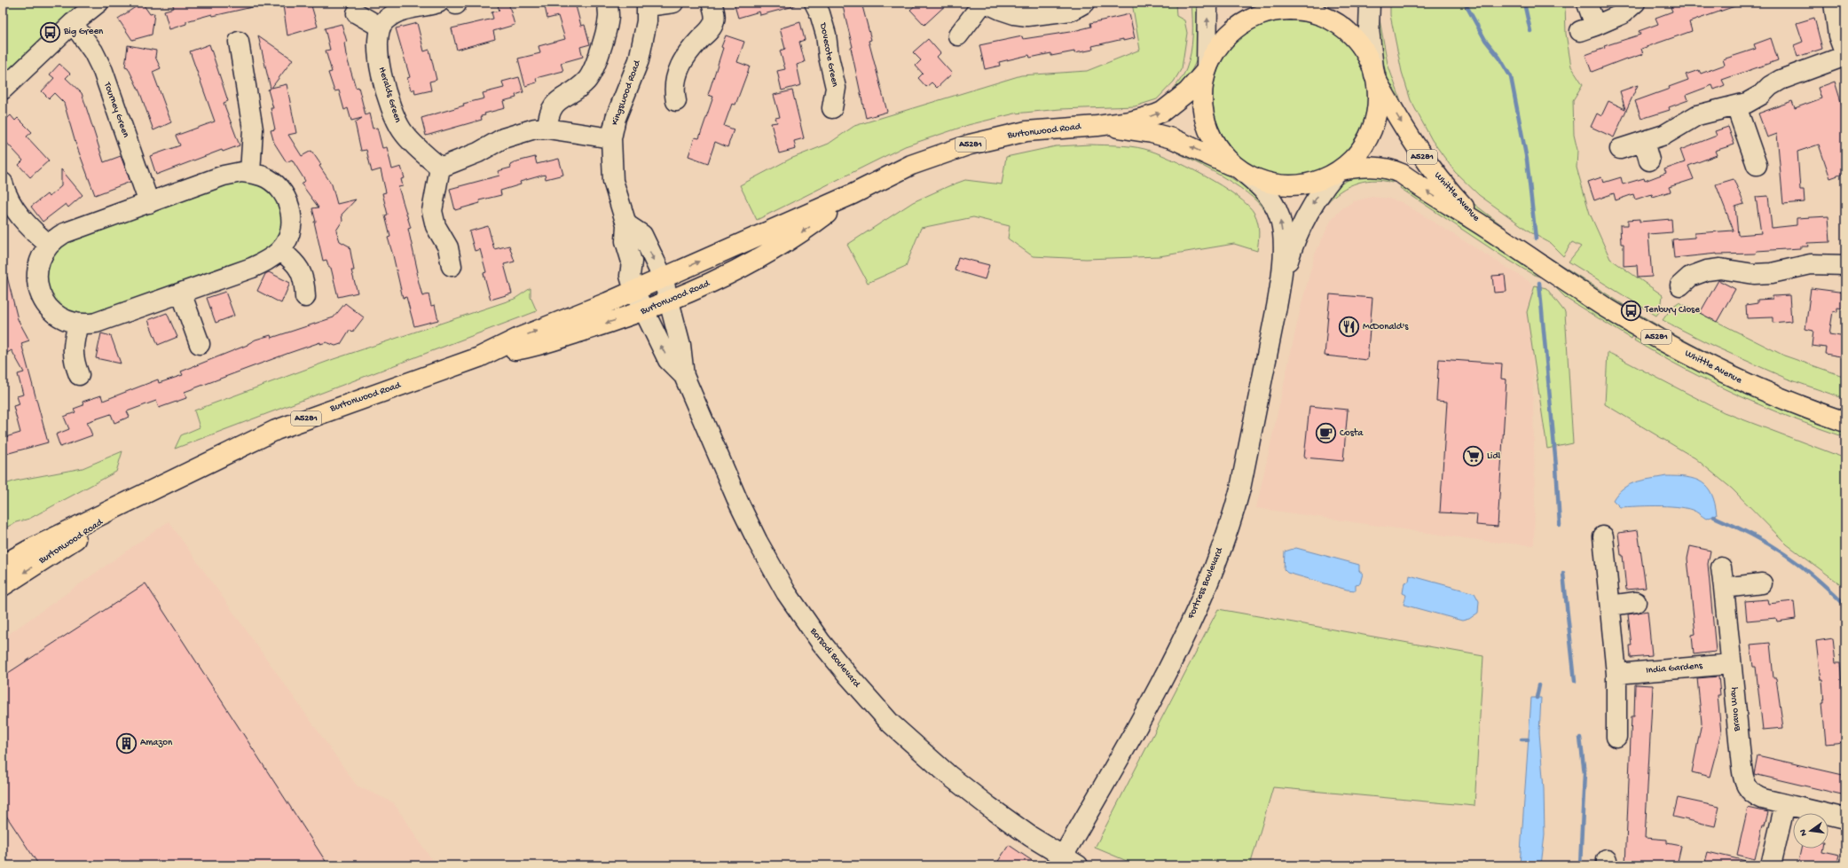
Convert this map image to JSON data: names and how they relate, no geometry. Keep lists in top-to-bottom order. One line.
{"streets":{"main road":["Burtonwood Road","A5281","Whittle Avenue"],"street":["Dovecote Green","Kingswood Road","Heralds Green","Tourney Green","Fortress Boulevard","Borsodi Boulevard","India Gardens","Bravo Way"]},"crossings":[["Kingswood Road","Burtonwood Road"],["Kingswood Road","Borsodi Boulevard"],["Burtonwood Road","A5281"],["Burtonwood Road","Fortress Boulevard"],["Burtonwood Road","Borsodi Boulevard"],["A5281","Whittle Avenue"],["A5281","Fortress Boulevard"],["Whittle Avenue","Fortress Boulevard"],["Fortress Boulevard","Borsodi Boulevard"],["India Gardens","Bravo Way"]],"places":{"bus stop":["Big Green","Tenbury Close"],"restaurant":["McDonald's"],"cafe":["Costa"],"supermarket":["Lidl"],"building":["Amazon"]},"north":"left"}
